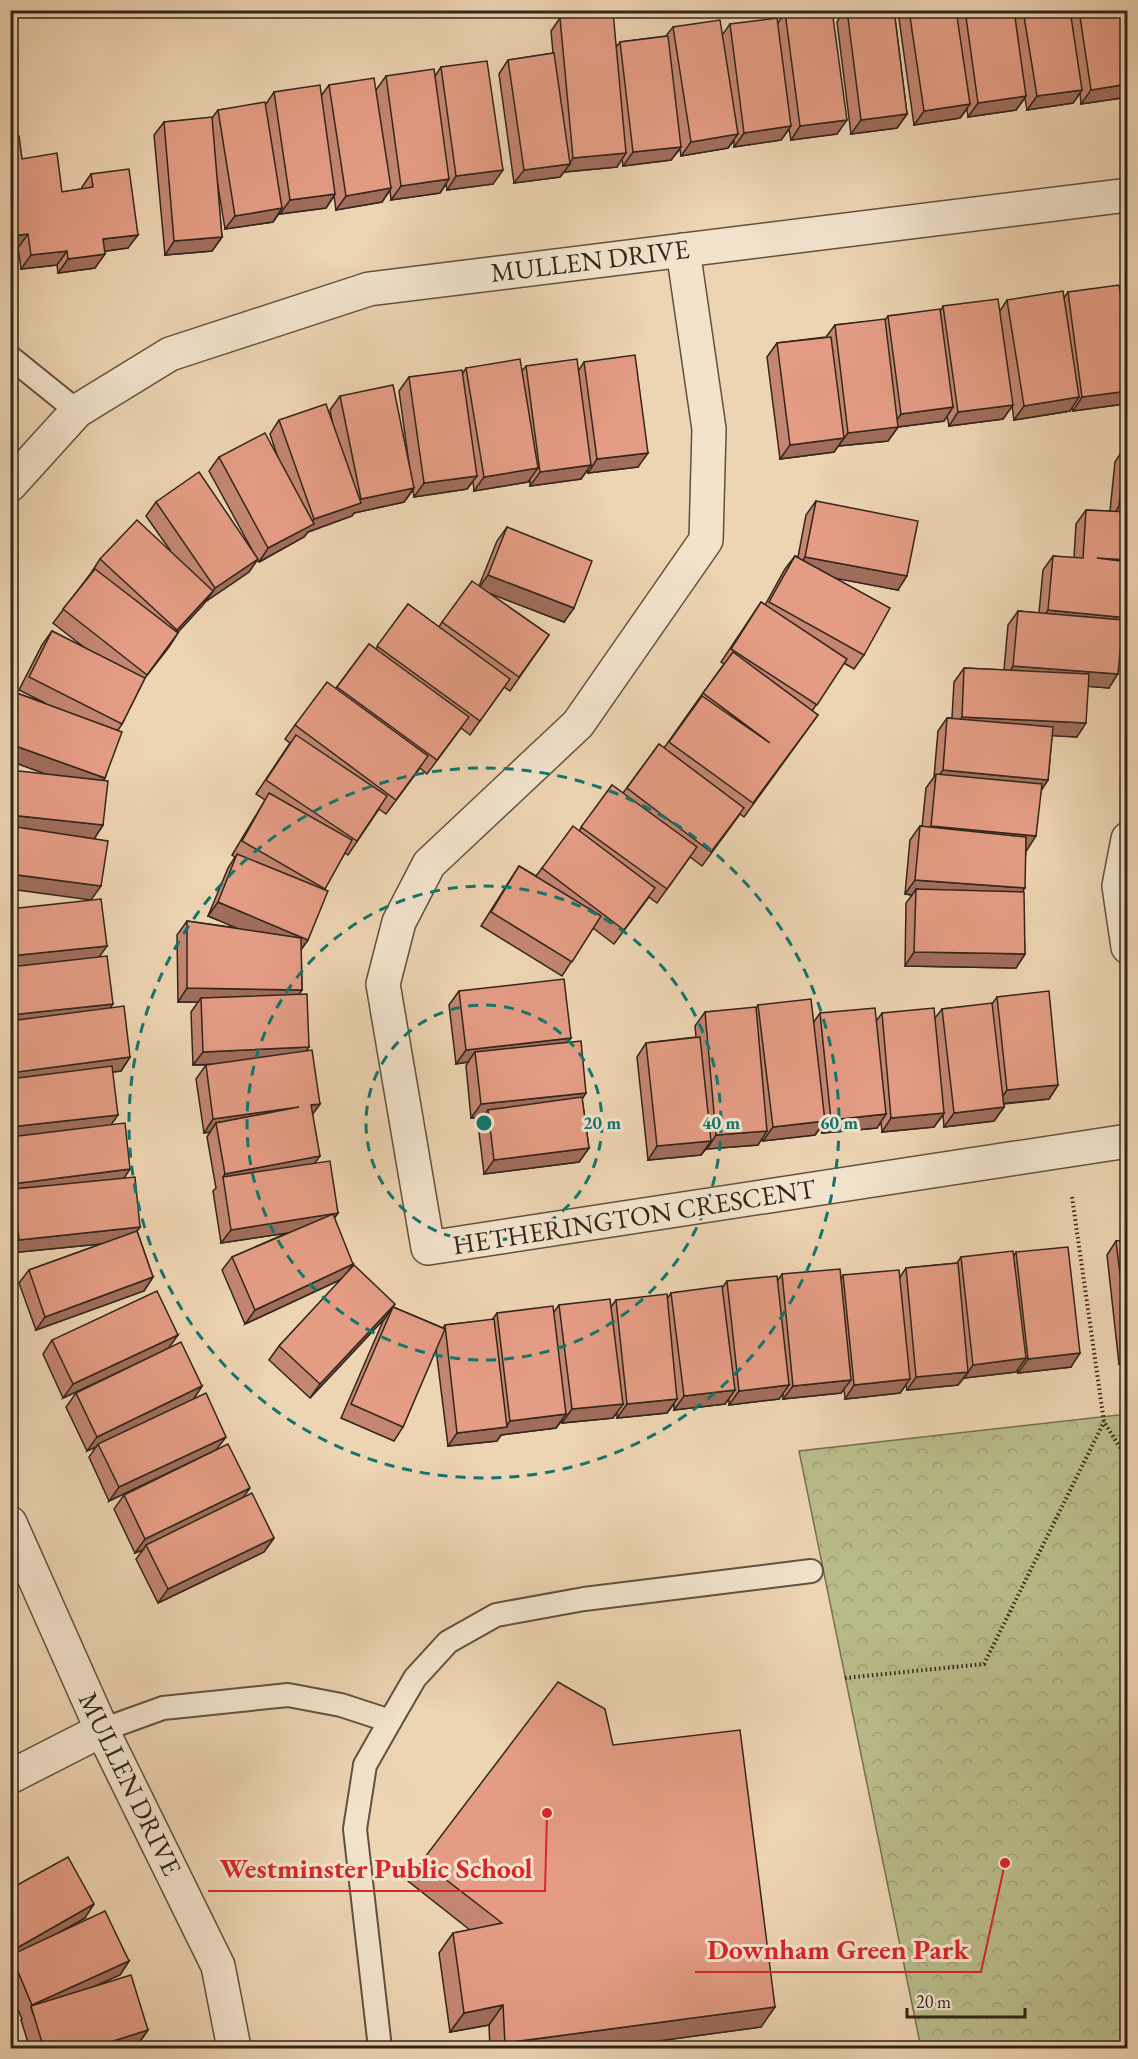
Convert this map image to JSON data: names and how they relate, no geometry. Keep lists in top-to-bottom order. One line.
{"streets":{"street":["MULLEN DRIVE","HETHERINGTON CRESCENT"]},"crossings":[["MULLEN DRIVE","HETHERINGTON CRESCENT"]],"places":["Westminster Public School","Downham Green Park"],"scale_bar":"20 m","rings":["20 m","40 m","60 m"]}
